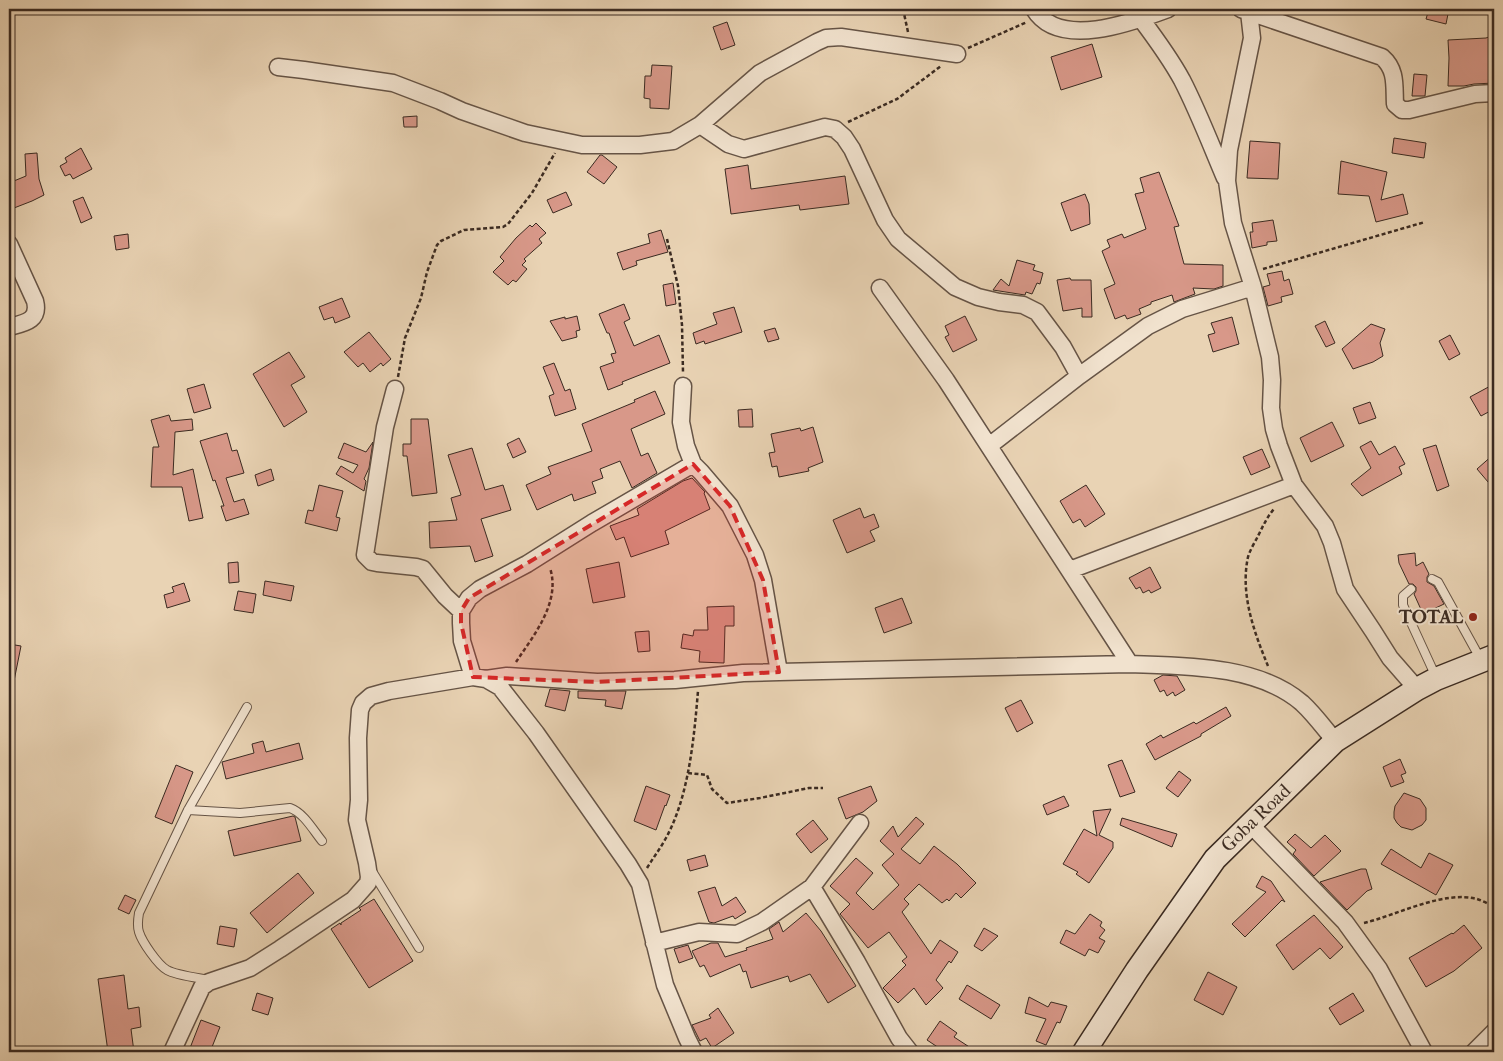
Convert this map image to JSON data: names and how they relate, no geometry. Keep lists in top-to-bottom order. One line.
{"streets":{"main road":["Goba Road"]},"places":["TOTAL"]}
